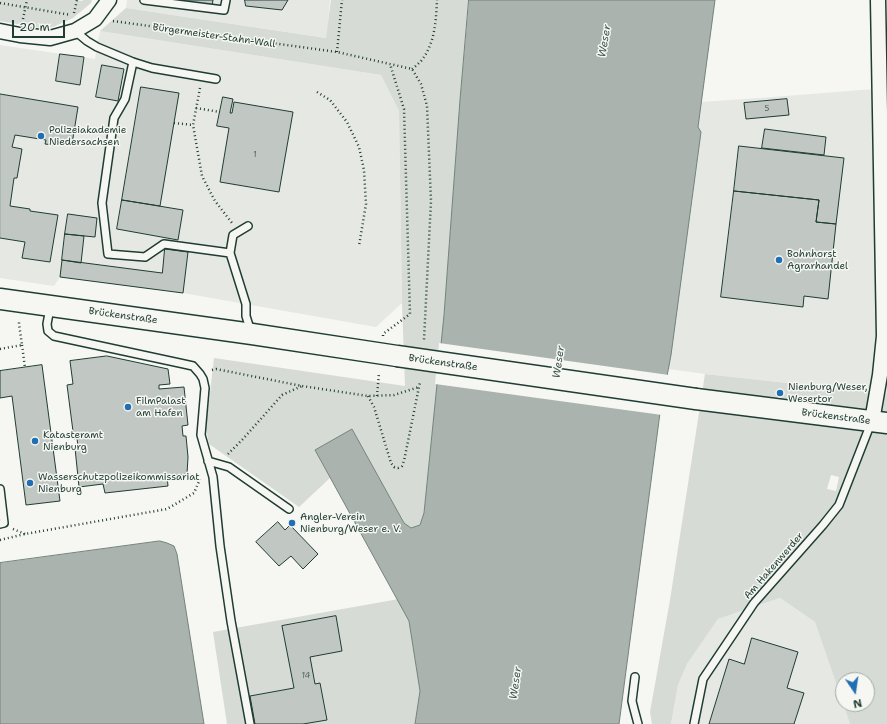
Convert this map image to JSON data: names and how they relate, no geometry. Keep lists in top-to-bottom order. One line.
{"streets":{"street":["Brückenstraße"],"lane":["Am Hakenwerder"],"path":["Bürgermeister-Stahn-Wall"]},"crossings":[["Brückenstraße","Am Hakenwerder"]],"water":["Weser"],"places":["Polizeiakademie Niedersachsen","Bohnhorst Agrarhandel","Nienburg/Weser, Wesertor","FilmPalast am Hafen","Katasteramt Nienburg","Wasserschutzpolizeikommissariat Nienburg","Angler-Verein Nienburg/Weser e. V."],"house_numbers":["5","1","14"],"scale_bar":"20 m","north":"bottom"}
